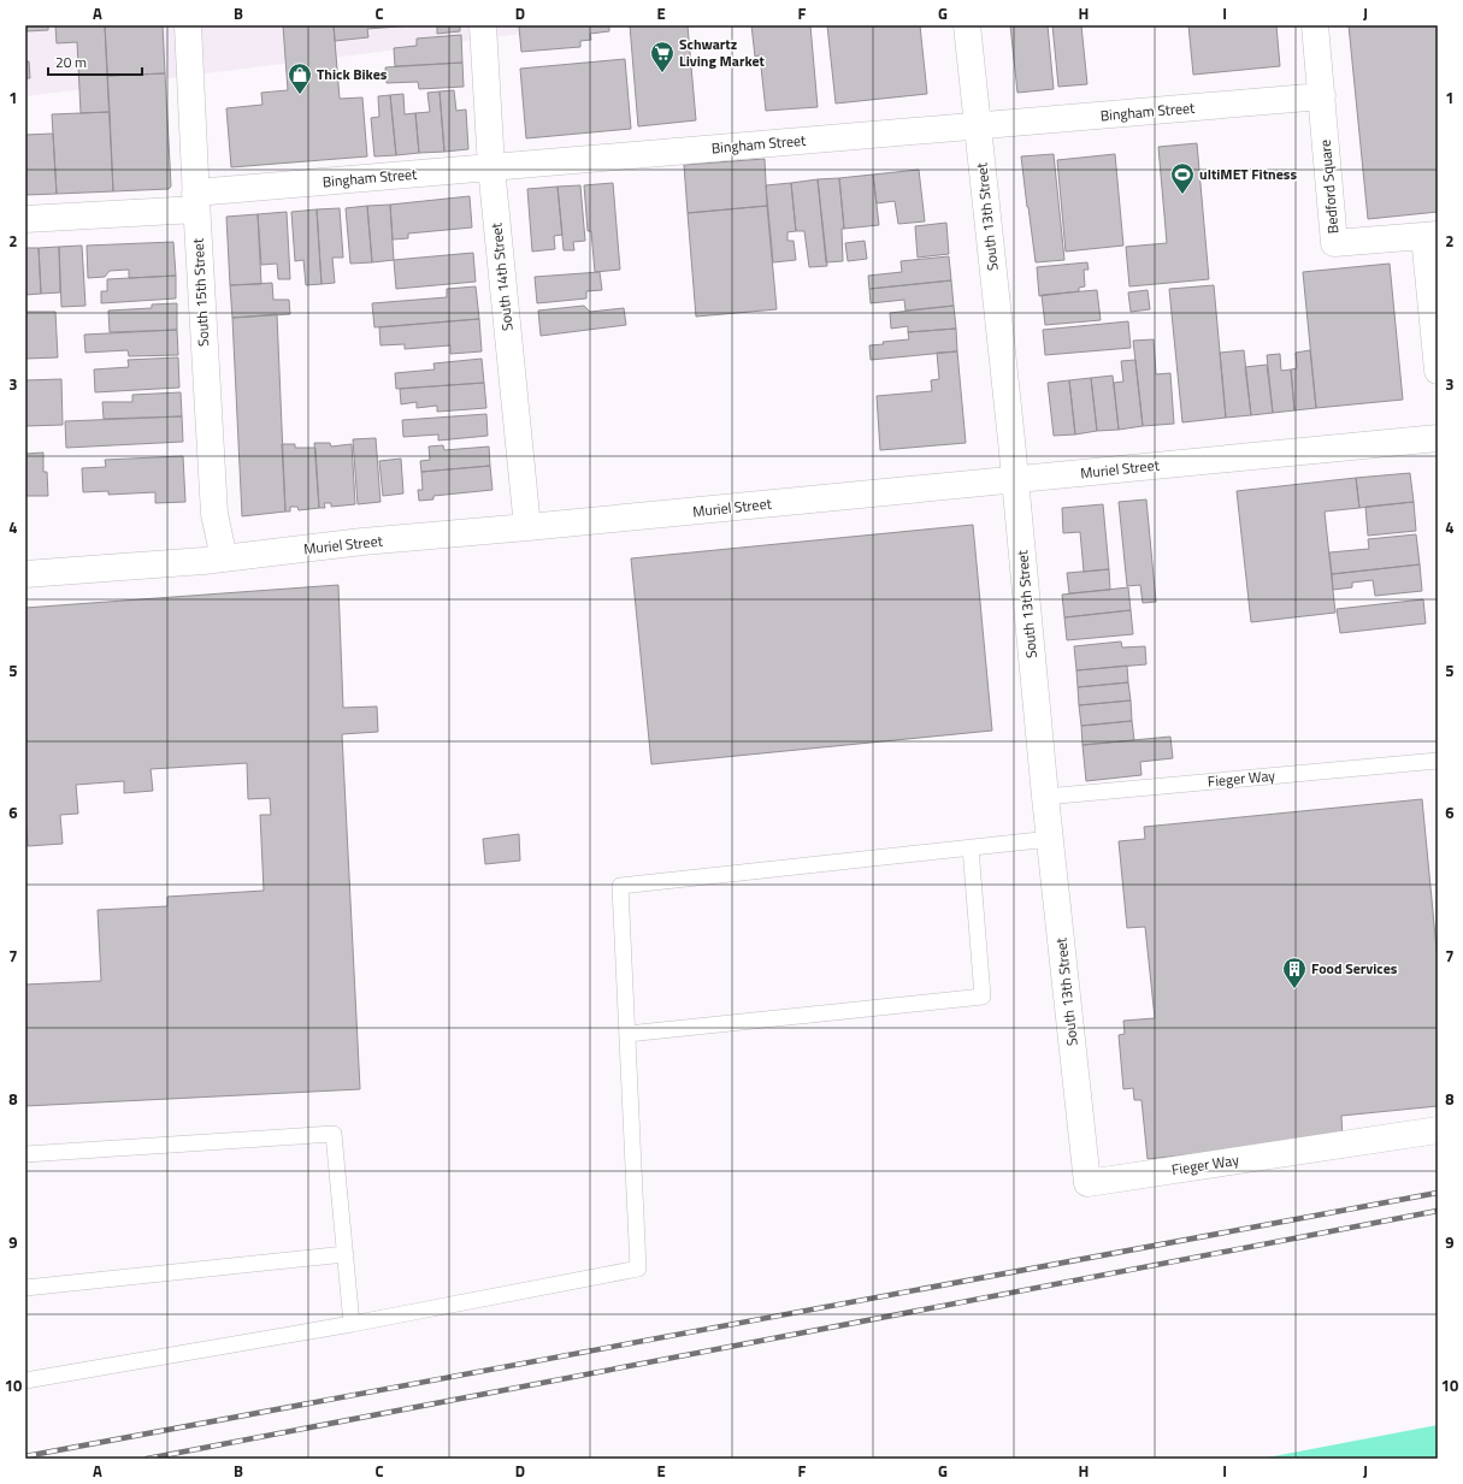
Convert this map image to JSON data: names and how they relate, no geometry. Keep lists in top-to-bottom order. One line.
{"streets":{"street":["Bingham Street","Bedford Square","South 13th Street","South 14th Street","South 15th Street","Muriel Street","Fieger Way"]},"crossings":[["Bingham Street","Bedford Square"],["Bingham Street","South 13th Street"],["Bingham Street","South 14th Street"],["Bingham Street","South 15th Street"],["South 13th Street","Muriel Street"],["South 13th Street","Fieger Way"],["South 14th Street","Muriel Street"],["South 15th Street","Muriel Street"]],"places":{"supermarket":["Schwartz Living Market"],"shop":["Thick Bikes"],"sports":["ultiMET Fitness"],"building":["Food Services"]},"scale_bar":"20 m","grid":{"columns":["A","B","C","D","E","F","G","H","I","J"],"rows":["1","2","3","4","5","6","7","8","9","10"]}}
